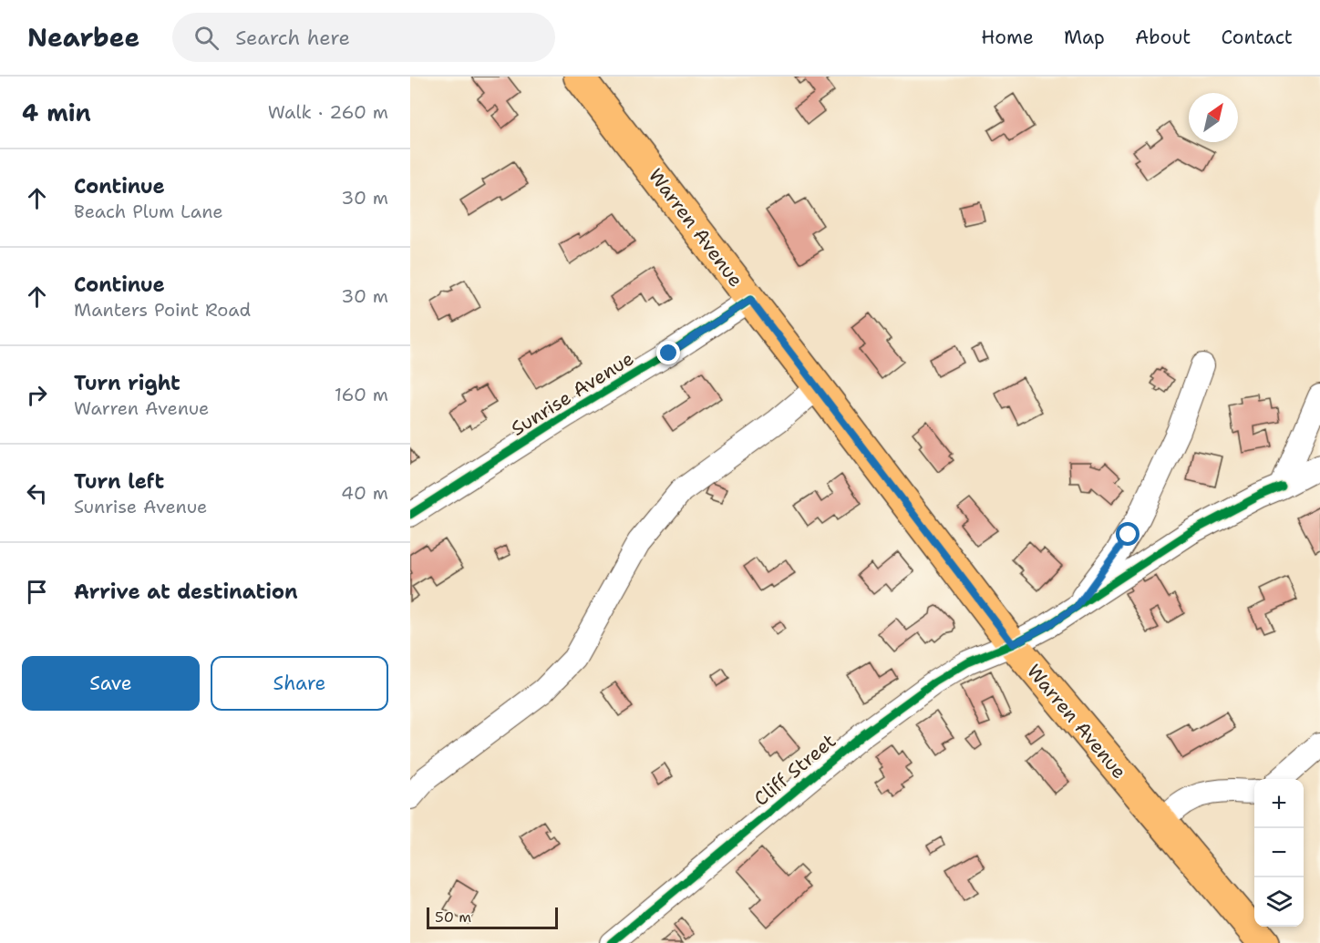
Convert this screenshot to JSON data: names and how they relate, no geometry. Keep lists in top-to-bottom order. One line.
{"streets":{"main road":["Warren Avenue"],"street":["Sunrise Avenue","Cliff Street"]},"crossings":[["Warren Avenue","Sunrise Avenue"],["Warren Avenue","Cliff Street"]],"scale_bar":"50 m","north":"top right","page":{"header":"Nearbee","search":"Search here","nav":["Home","Map","About","Contact"],"heading":["4 min","Walk · 260 m"],"list":[["Continue","Beach Plum Lane","30 m"],["Continue","Manters Point Road","30 m"],["Turn right","Warren Avenue","160 m"],["Turn left","Sunrise Avenue","40 m"],"Arrive at destination"],"buttons":["Save","Share"],"map_buttons":["+","−"],"scale":"50 m"}}
